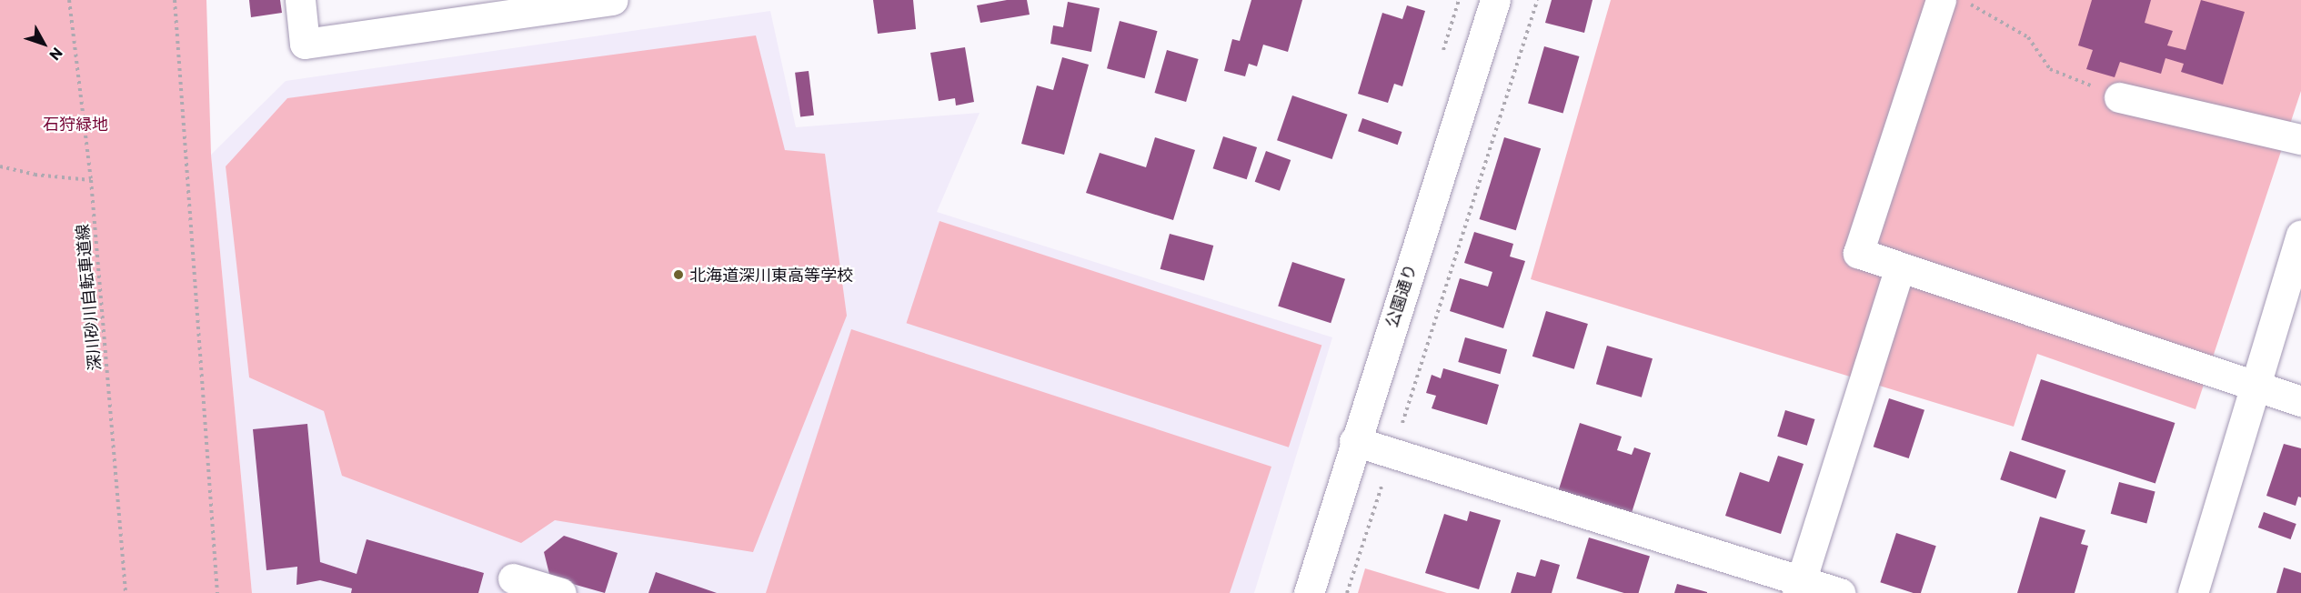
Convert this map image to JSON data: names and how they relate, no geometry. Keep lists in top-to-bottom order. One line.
{"streets":{"street":["公園通り"],"path":["深川砂川自転車道線"]},"parks":["石狩緑地"],"places":["北海道深川東高等学校"],"north":"bottom right"}
